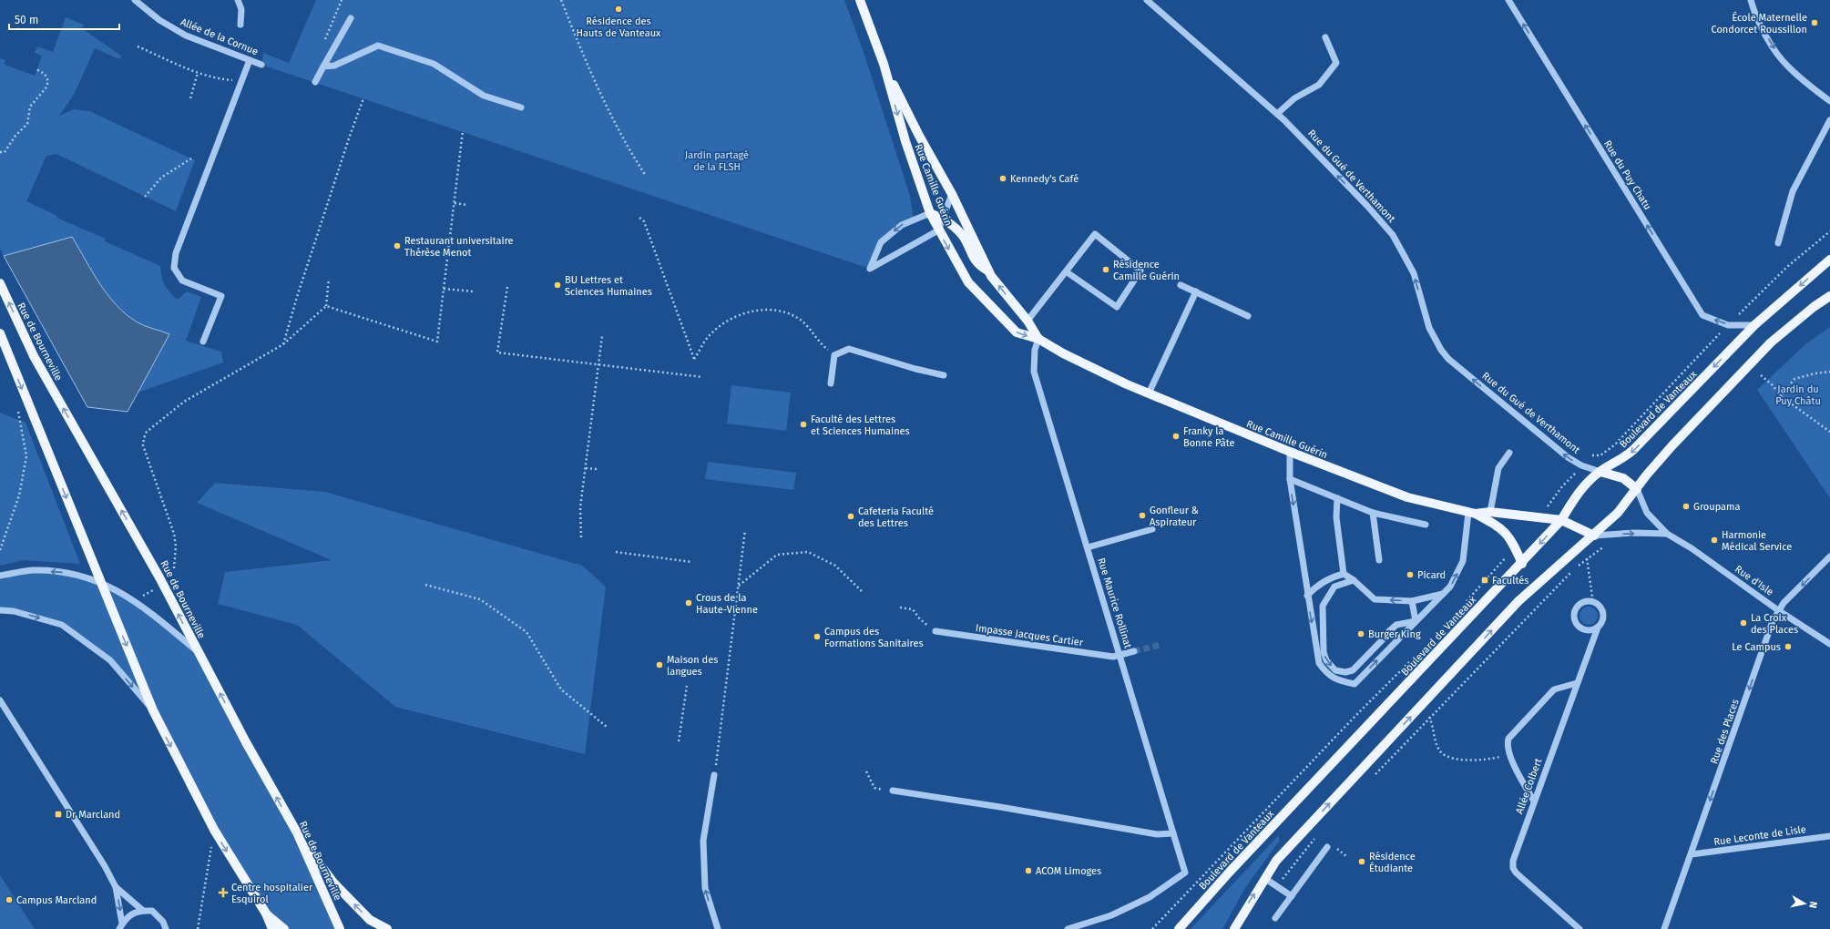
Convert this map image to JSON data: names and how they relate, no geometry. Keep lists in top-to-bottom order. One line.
{"streets":{"main road":["Rue du Gué de Verthamont","Rue Camille Guérin","Rue de Bourneville","Boulevard de Vanteaux","Rue d'Isle"],"street":["Allée de la Cornue","Rue du Puy Chatu","Rue Maurice Rollinat","Impasse Jacques Cartier","Rue des Places","Allée Colbert","Rue Leconte de Lisle"]},"crossings":[["Rue du Puy Chatu","Boulevard de Vanteaux"],["Rue du Gué de Verthamont","Boulevard de Vanteaux"],["Rue du Gué de Verthamont","Rue d'Isle"],["Rue Camille Guérin","Boulevard de Vanteaux"],["Rue Camille Guérin","Rue d'Isle"],["Rue Camille Guérin","Rue Maurice Rollinat"],["Rue d'Isle","Rue des Places"],["Rue Maurice Rollinat","Impasse Jacques Cartier"],["Rue des Places","Rue Leconte de Lisle"]],"one_way":["Rue du Puy Chatu","Rue du Gué de Verthamont","Rue des Places"],"parks":["Jardin partagé de la FLSH","Jardin du Puy Châtu"],"places":{"other":["Résidence des Hauts de Vanteaux","École Maternelle Condorcet Roussillon","Kennedy's Café","Restaurant universitaire Thérèse Menot","Résidence Camille Guérin","BU Lettres et Sciences Humaines","Faculté des Lettres et Sciences Humaines","Franky la Bonne Pâte","Groupama","Gonfleur & Aspirateur","Cafeteria Faculté des Lettres","Harmonie Médical Service","Picard","Crous de la Haute-Vienne","La Croix des Places","Burger King","Campus des Formations Sanitaires","Le Campus","Maison des langues","Résidence Étudiante","ACOM Limoges","Campus Marcland"],"transit":["Facultés","Dr Marcland"],"health":["Centre hospitalier Esquirol"]},"scale_bar":"50 m","north":"right"}
